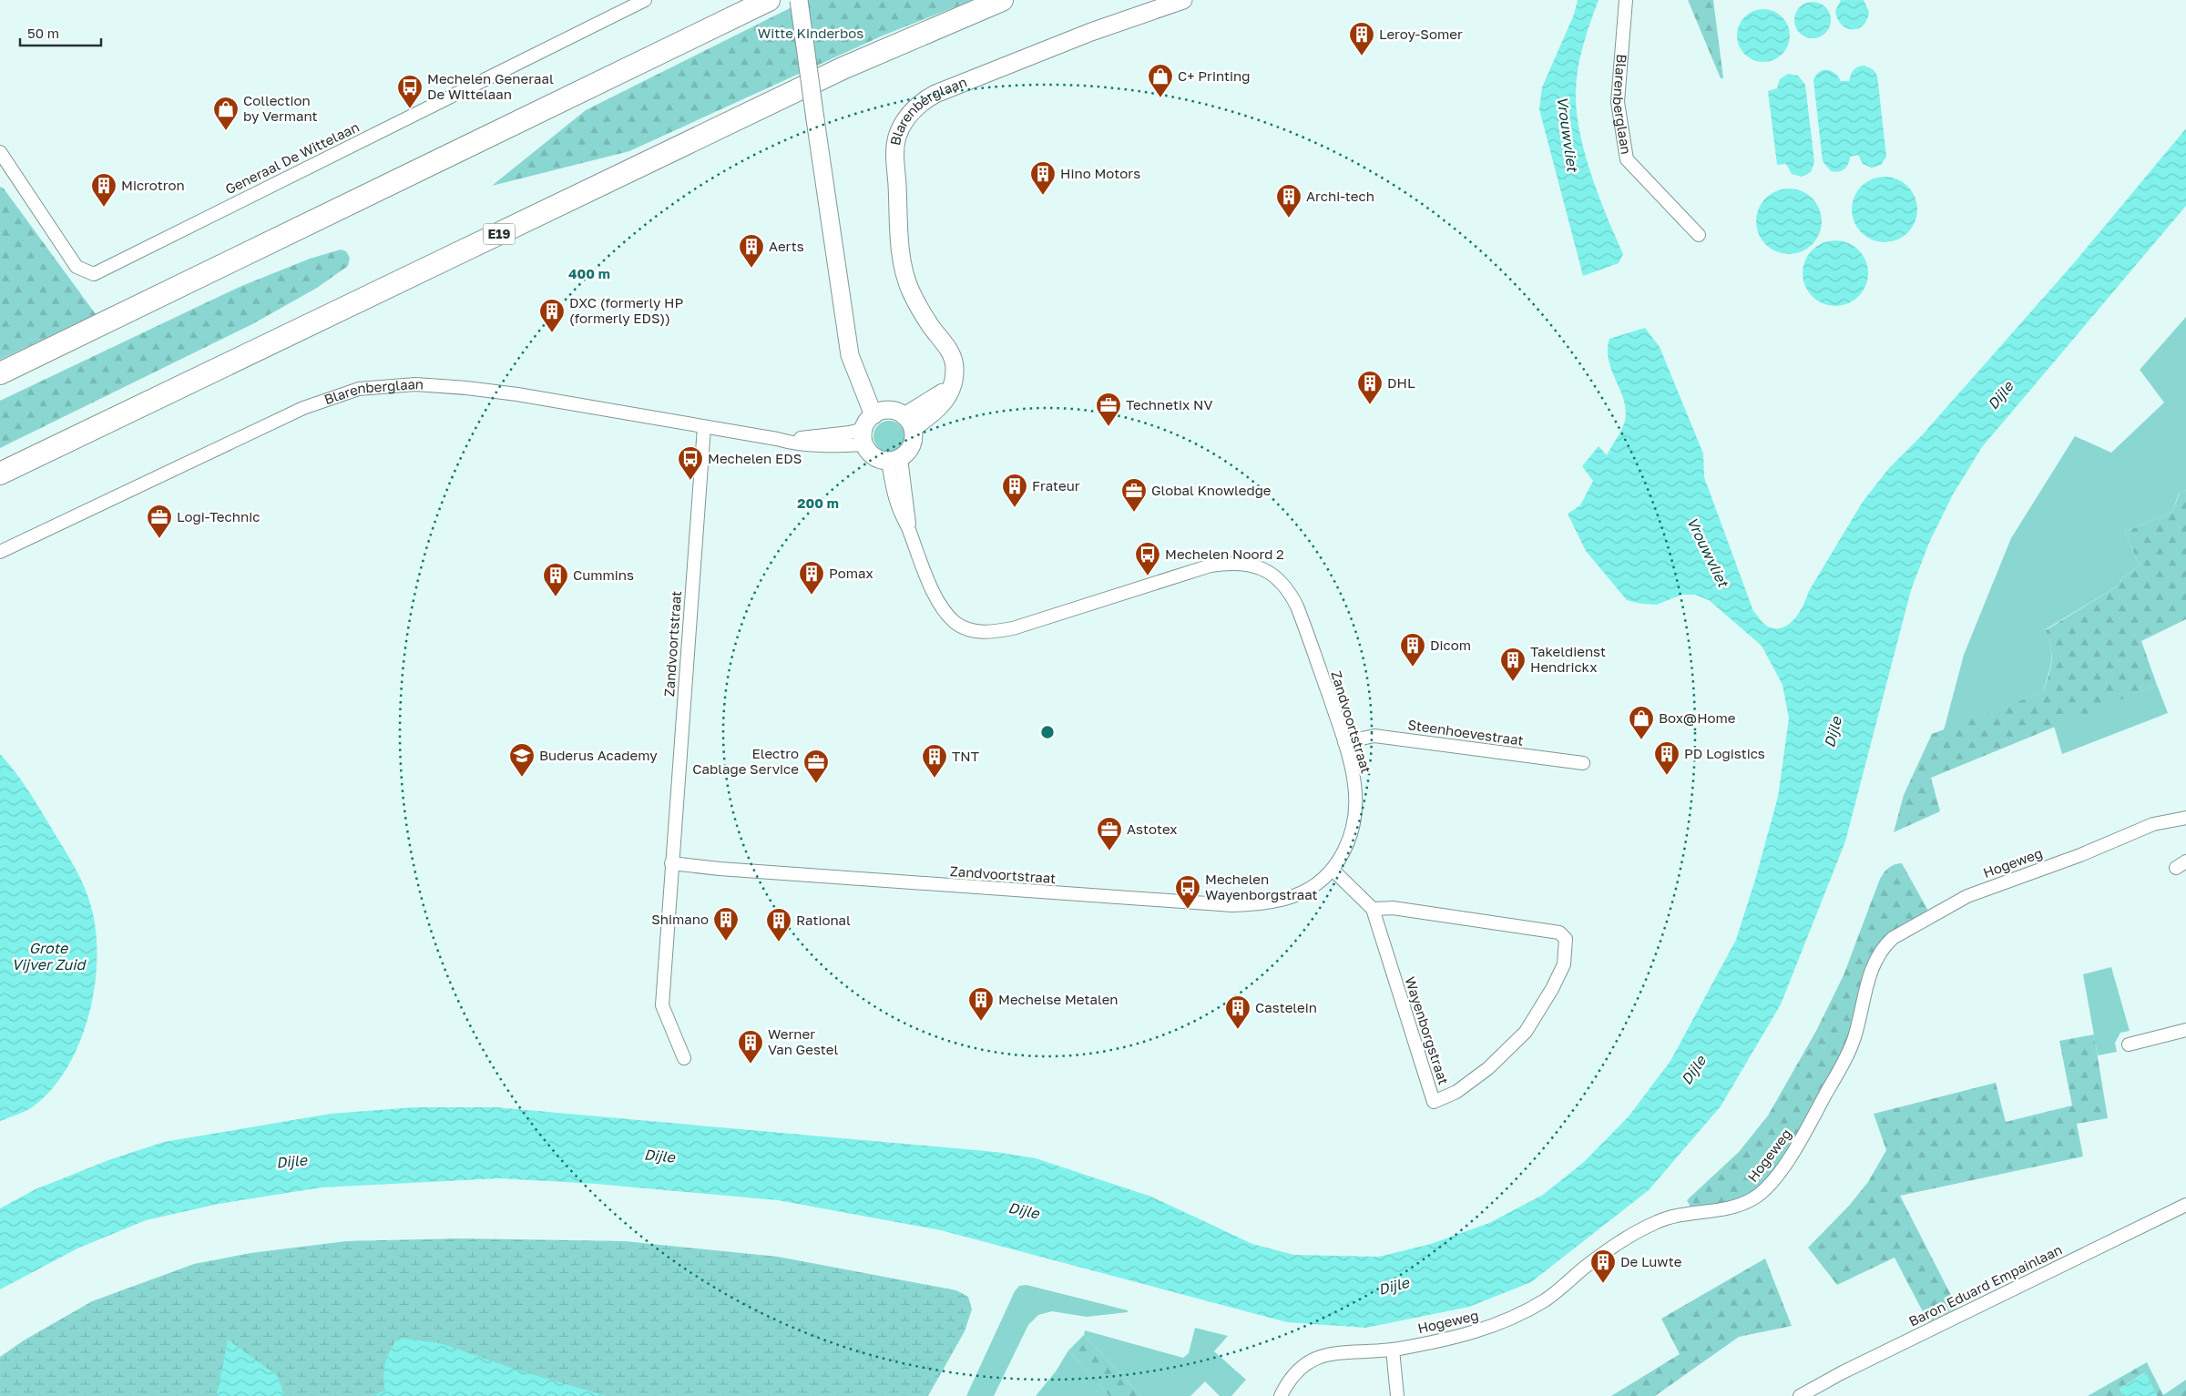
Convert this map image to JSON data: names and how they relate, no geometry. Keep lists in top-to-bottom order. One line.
{"streets":{"highway":["E19"],"street":["Blarenberglaan","Generaal De Wittelaan","Zandvoortstraat","Steenhoevestraat","Hogeweg","Wayenborgstraat","Baron Eduard Empainlaan"]},"crossings":[["Blarenberglaan","Zandvoortstraat"],["Zandvoortstraat","Steenhoevestraat"],["Zandvoortstraat","Wayenborgstraat"]],"water":["Vrouwvliet","Dijle","Grote Vijver Zuid"],"parks":["Witte Kinderbos"],"places":{"building":["Leroy-Somer","Hino Motors","Microtron","Archi-tech","Aerts","DXC (formerly HP (formerly EDS))","DHL","Frateur","Pomax","Cummins","Dicom","Takeldienst Hendrickx","PD Logistics","TNT","Shimano","Rational","Mechelse Metalen","Castelein","Werner Van Gestel","De Luwte"],"shop":["C+ Printing","Collection by Vermant","Box@Home"],"bus stop":["Mechelen Generaal De Wittelaan","Mechelen EDS","Mechelen Noord 2","Mechelen Wayenborgstraat"],"office":["Technetix NV","Global Knowledge","Logi-Technic","Electro Cablage Service","Astotex"],"school or university":["Buderus Academy"]},"scale_bar":"50 m","rings":["400 m","200 m"]}
